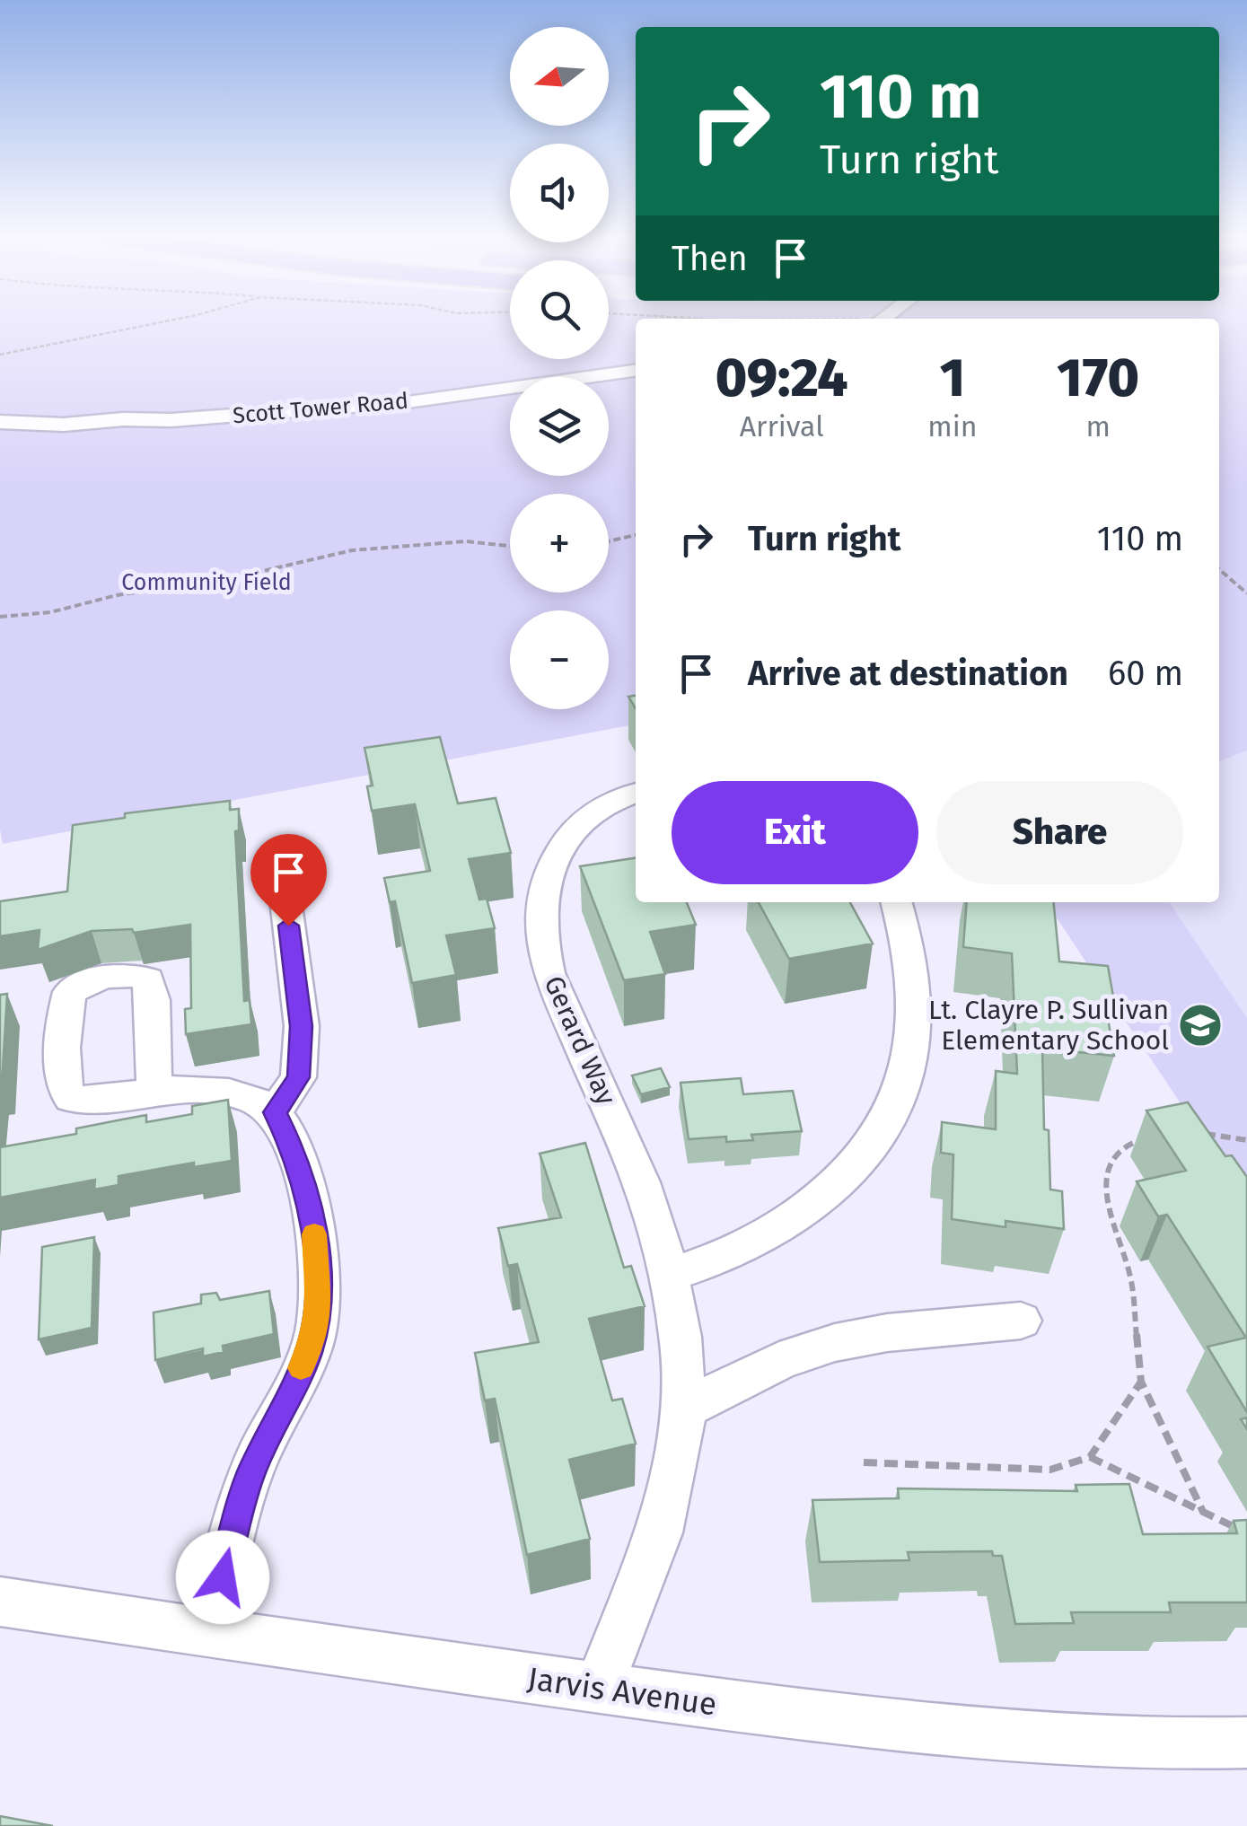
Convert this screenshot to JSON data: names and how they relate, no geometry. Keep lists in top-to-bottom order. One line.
{"streets":{"street":["Scott Tower Road","Gerard Way","Jarvis Avenue"]},"crossings":[["Gerard Way","Jarvis Avenue"]],"parks":["Community Field"],"places":{"school or university":["Lt. Clayre P. Sullivan Elementary School"]},"north":"left","page":{"map_buttons":["+","−"],"turn":["110 m","Turn right"],"then":"Then","eta":["09:24","Arrival","1","min","170","m"],"list":[{"name":"Turn right","value":"110 m"},{"name":"Arrive at destination","value":"60 m"}],"buttons":["Exit","Share"]}}
